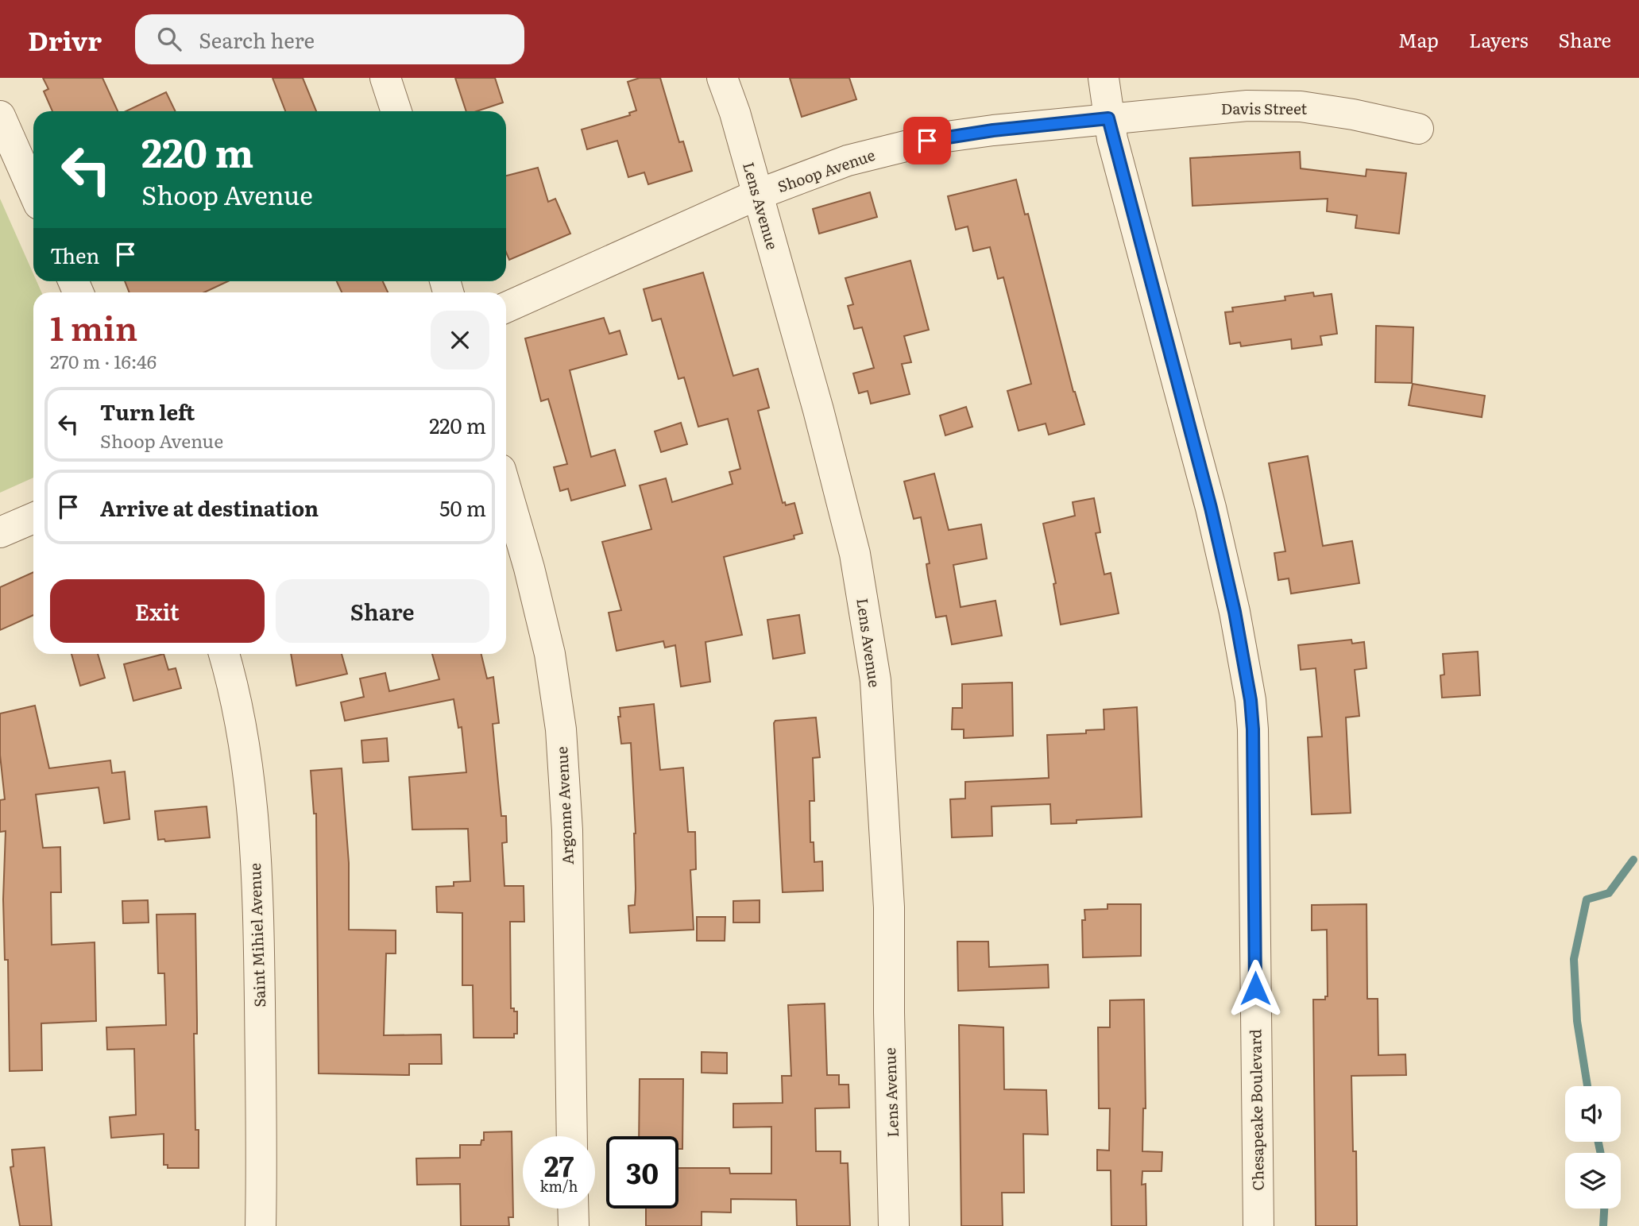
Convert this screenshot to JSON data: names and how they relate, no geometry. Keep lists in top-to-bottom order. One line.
{"streets":{"street":["Davis Street","Shoop Avenue","Lens Avenue","Argonne Avenue","Saint Mihiel Avenue","Chesapeake Boulevard"]},"crossings":[["Davis Street","Shoop Avenue"],["Davis Street","Chesapeake Boulevard"],["Shoop Avenue","Lens Avenue"],["Shoop Avenue","Chesapeake Boulevard"]],"page":{"header":"Drivr","search":"Search here","nav":["Map","Layers","Share"],"turn":["220 m","Shoop Avenue"],"then":"Then","heading":["1 min","270 m · 16:46"],"list":[{"name":"Turn left","note":"Shoop Avenue","value":"220 m"},{"name":"Arrive at destination","value":"50 m"}],"buttons":["Exit","Share"],"speed":"27 km/h","limit":"30"}}
